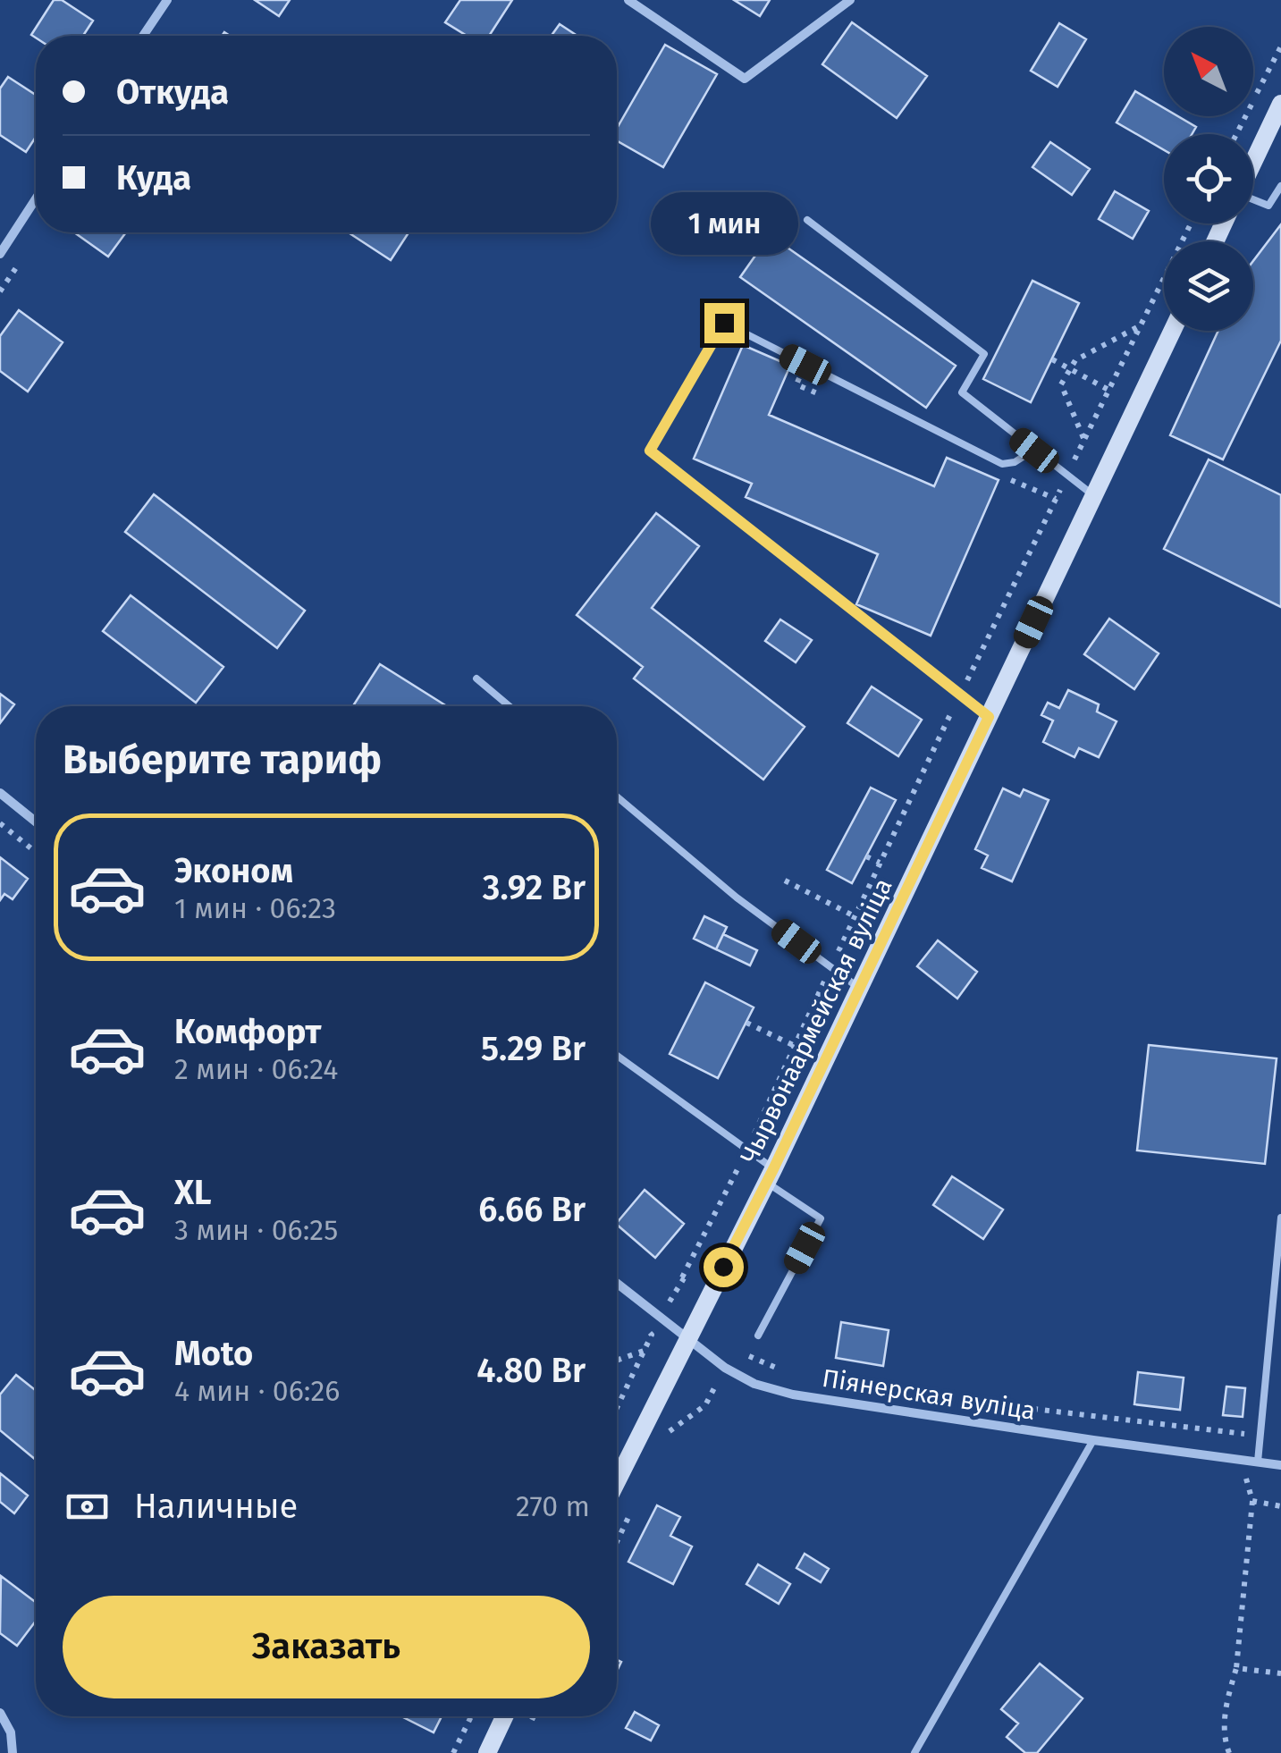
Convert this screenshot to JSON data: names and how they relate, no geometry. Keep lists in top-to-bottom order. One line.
{"streets":{"main road":["Чырвонаармейская вуліца"],"street":["Піянерская вуліца"]},"crossings":[["Чырвонаармейская вуліца","Піянерская вуліца"]],"north":"top left","page":{"banner":["Откуда","Куда"],"bubble":"1 мин","heading":"Выберите тариф","list":[{"name":"Эконом","note":"1 мин · 06:23","value":"3.92 Br"},{"name":"Комфорт","note":"2 мин · 06:24","value":"5.29 Br"},{"name":"XL","note":"3 мин · 06:25","value":"6.66 Br"},{"name":"Moto","note":"4 мин · 06:26","value":"4.80 Br"}],"pay":["Наличные","270 m"],"buttons":"Заказать"}}
